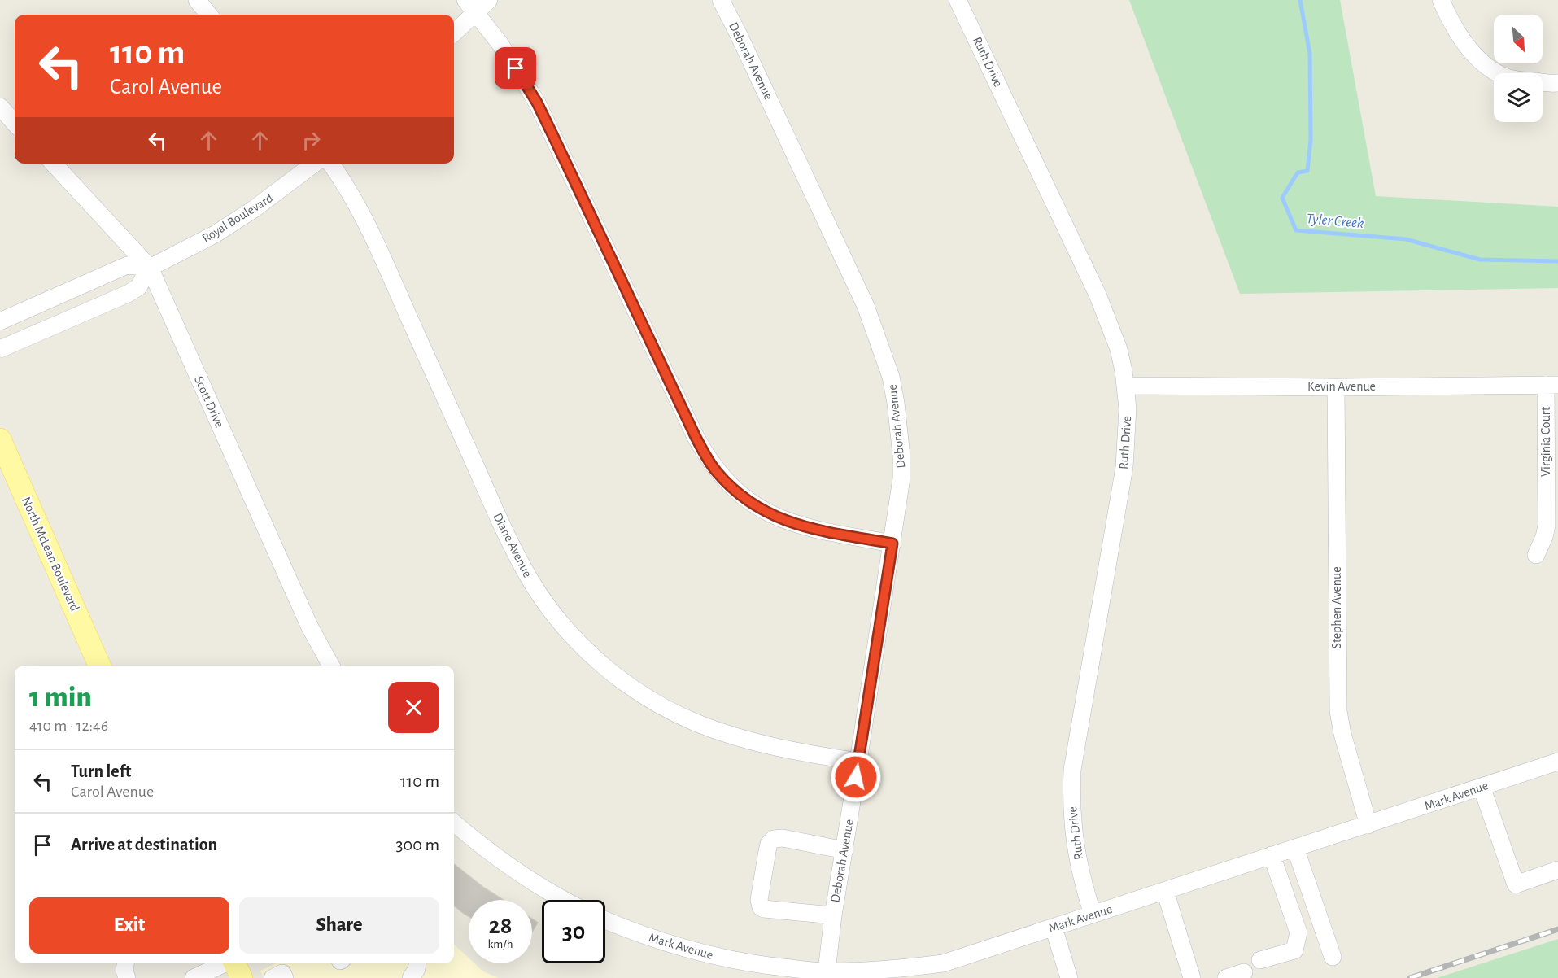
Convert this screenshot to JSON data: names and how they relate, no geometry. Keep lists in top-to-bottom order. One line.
{"streets":{"main road":["North McLean Boulevard"],"street":["Deborah Avenue","Ruth Drive","Royal Boulevard","Kevin Avenue","Scott Drive","Virginia Court","Diane Avenue","Stephen Avenue","Mark Avenue"]},"crossings":[["Deborah Avenue","Diane Avenue"],["Deborah Avenue","Mark Avenue"],["Ruth Drive","Kevin Avenue"],["Ruth Drive","Mark Avenue"],["Royal Boulevard","Scott Drive"],["Kevin Avenue","Virginia Court"],["Kevin Avenue","Stephen Avenue"],["Stephen Avenue","Mark Avenue"]],"water":["Tyler Creek"],"north":"bottom right","page":{"turn":["110 m","Carol Avenue"],"heading":["1 min","410 m · 12:46"],"list":[{"name":"Turn left","note":"Carol Avenue","value":"110 m"},{"name":"Arrive at destination","value":"300 m"}],"buttons":["Exit","Share"],"speed":"28 km/h","limit":"30"}}
